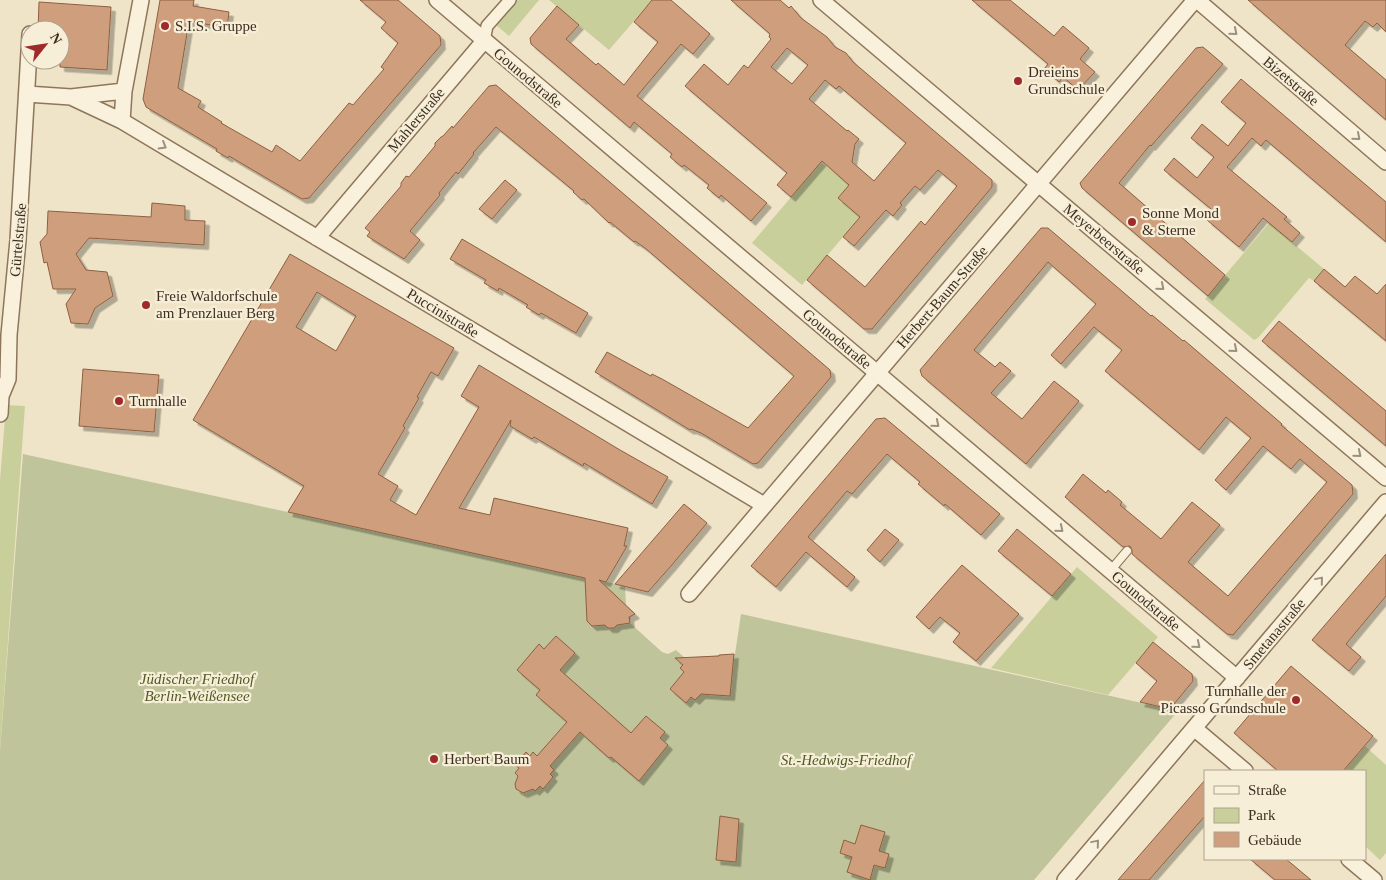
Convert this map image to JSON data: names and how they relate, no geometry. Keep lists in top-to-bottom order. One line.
{"streets":{"street":["Gounodstraße","Bizetstraße","Mahlerstraße","Meyerbeerstraße","Gürtelstraße","Herbert-Baum-Straße","Puccinistraße","Smetanastraße"]},"crossings":[["Gounodstraße","Mahlerstraße"],["Gounodstraße","Herbert-Baum-Straße"],["Gounodstraße","Smetanastraße"],["Bizetstraße","Herbert-Baum-Straße"],["Mahlerstraße","Puccinistraße"],["Meyerbeerstraße","Herbert-Baum-Straße"],["Herbert-Baum-Straße","Puccinistraße"]],"one_way":["Gounodstraße","Bizetstraße","Meyerbeerstraße","Smetanastraße"],"parks":["Jüdischer Friedhof Berlin-Weißensee","St.-Hedwigs-Friedhof"],"places":["S.I.S. Gruppe","Dreieins Grundschule","Sonne Mond & Sterne","Freie Waldorfschule am Prenzlauer Berg","Turnhalle","Turnhalle der Picasso Grundschule","Herbert Baum"],"legend":["Straße","Park","Gebäude"],"north":"top right"}
